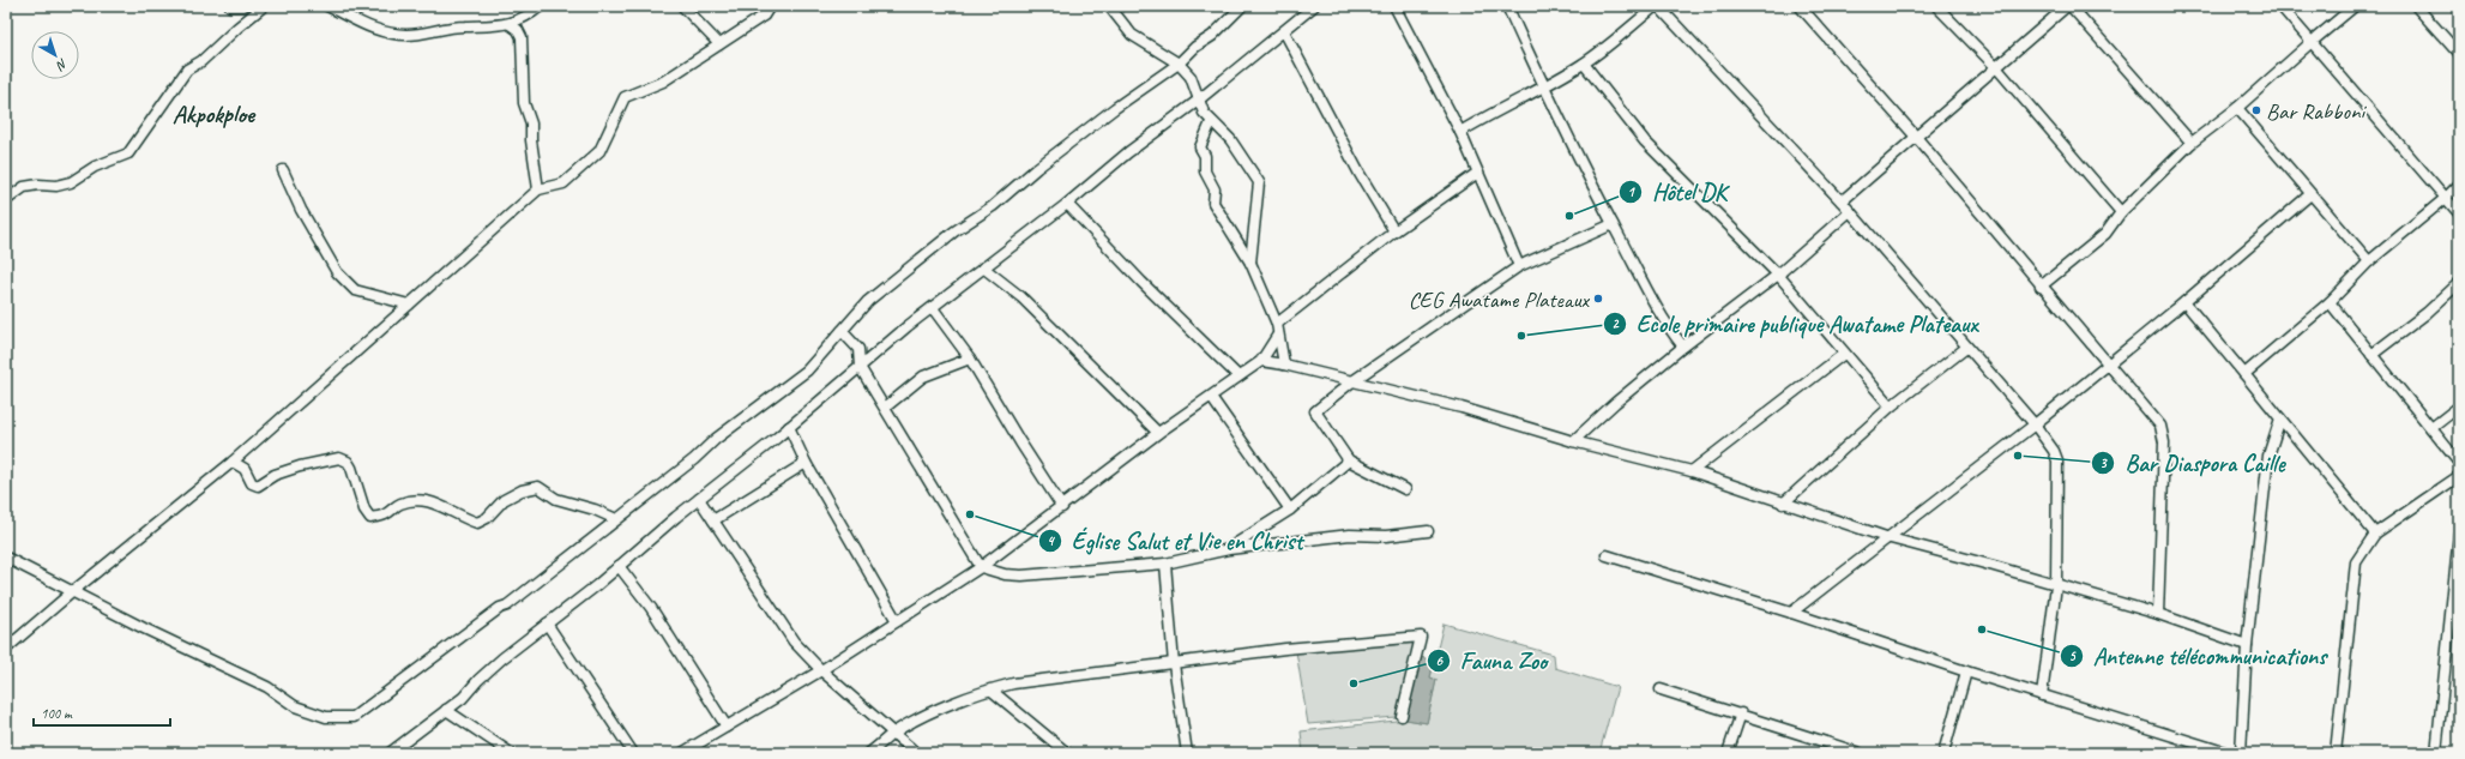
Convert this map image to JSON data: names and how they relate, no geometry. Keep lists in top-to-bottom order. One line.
{"districts":["Akpokploe"],"places":["Bar Rabboni","Hôtel DK","CEG Awatame Plateaux","Ecole primaire publique Awatame Plateaux","Bar Diaspora Caille","Église Salut et Vie en Christ","Antenne télécommunications","Fauna Zoo"],"scale_bar":"100 m","north":"bottom right"}
